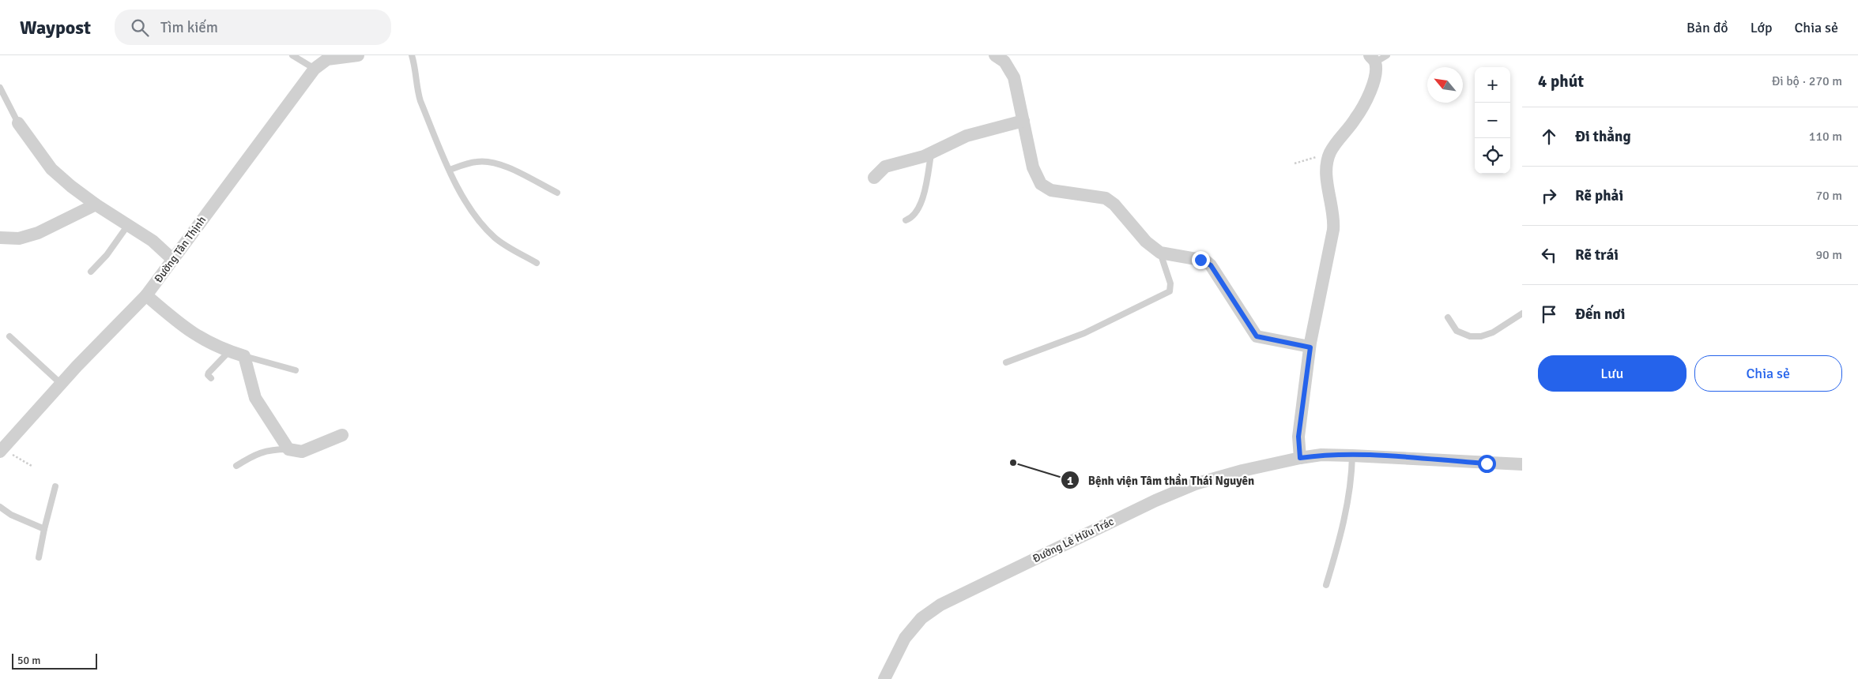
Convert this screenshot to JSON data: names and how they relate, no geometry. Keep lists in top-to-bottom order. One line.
{"streets":{"street":["Đường Tân Thịnh","Đường Lê Hữu Trác"]},"places":["Bệnh viện Tâm thần Thái Nguyên"],"scale_bar":"50 m","north":"top left","page":{"header":"Waypost","search":"Tìm kiếm","nav":["Bản đồ","Lớp","Chia sẻ"],"heading":["4 phút","Đi bộ · 270 m"],"map_buttons":["+","−"],"list":[["Đi thẳng","110 m"],["Rẽ phải","70 m"],["Rẽ trái","90 m"],"Đến nơi"],"buttons":["Lưu","Chia sẻ"],"scale":"50 m"}}
